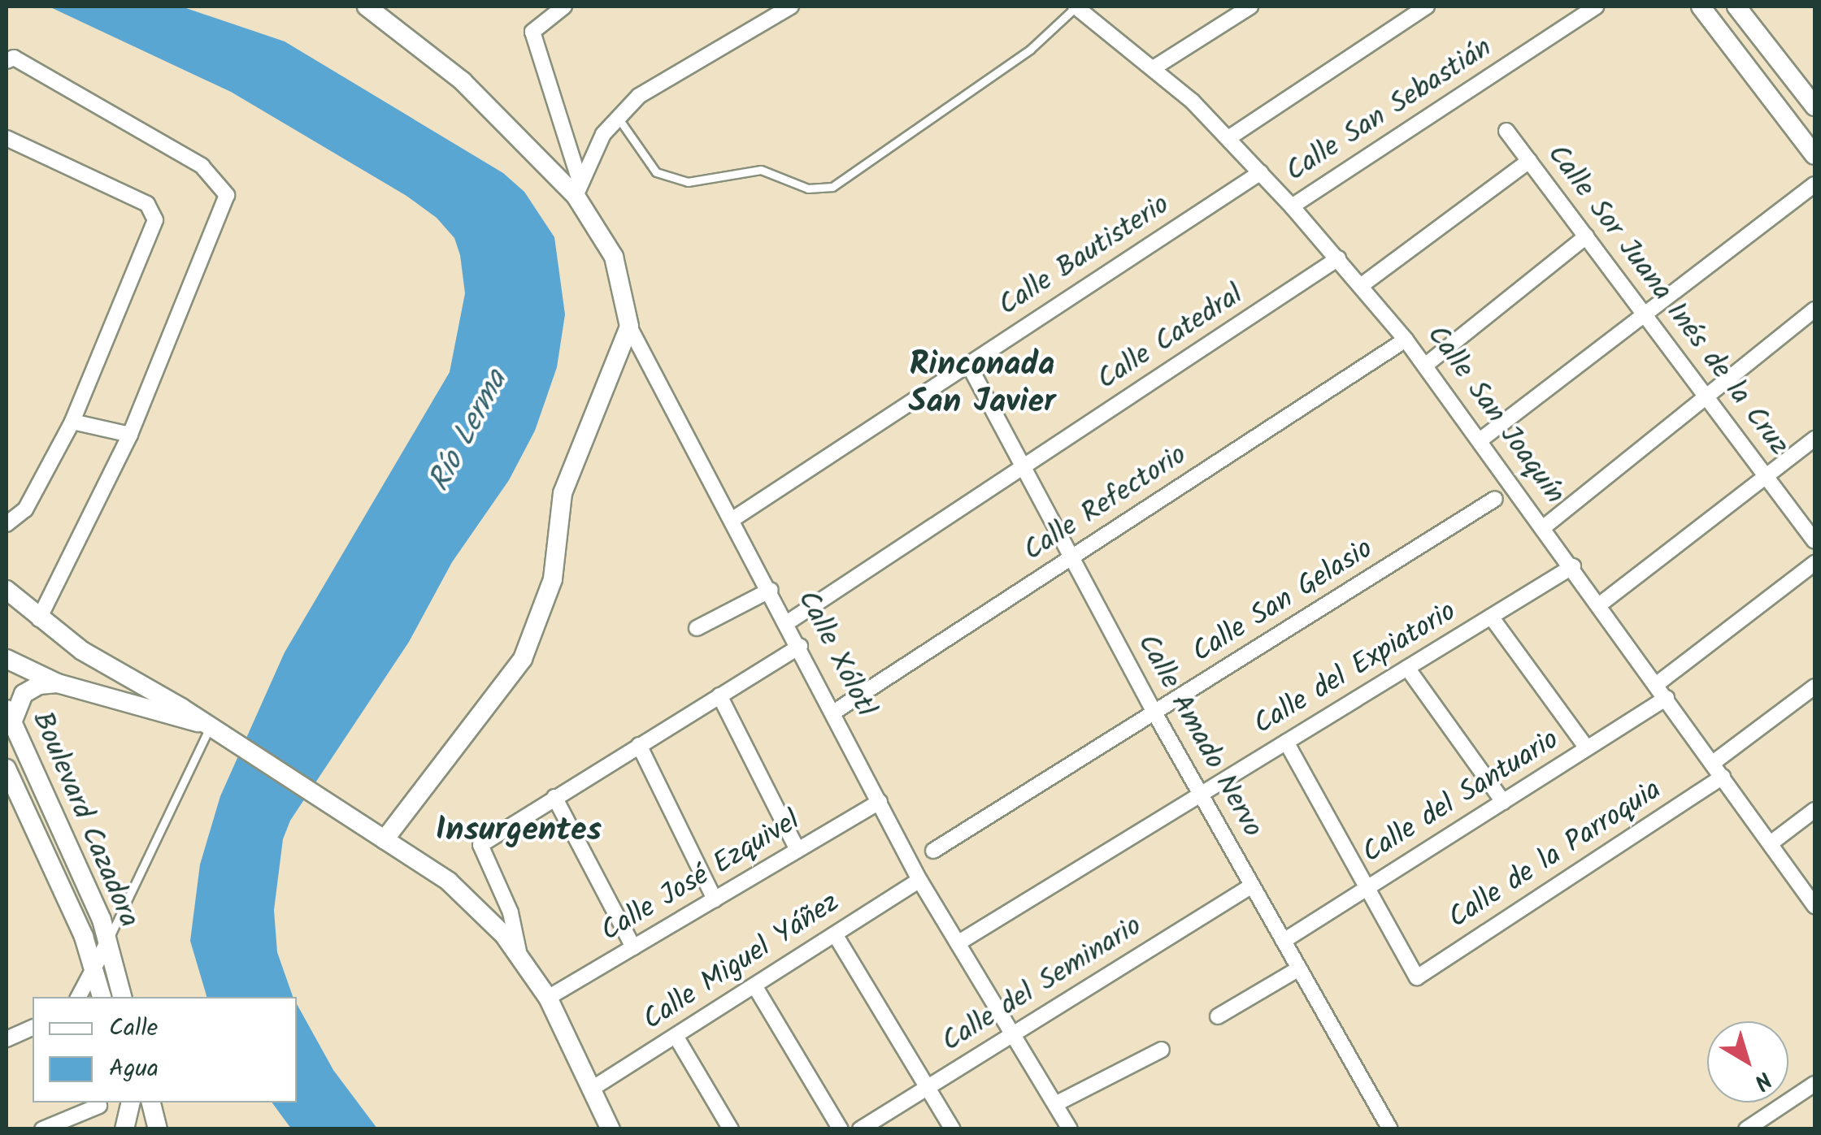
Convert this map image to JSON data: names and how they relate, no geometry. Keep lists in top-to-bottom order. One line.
{"streets":{"street":["Calle San Sebastián","Calle Bautisterio","Calle Sor Juana Inés de la Cruz","Calle Catedral","Calle San Joaquín","Calle Refectorio","Calle San Gelasio","Calle Xólotl","Calle del Expiatorio","Calle Amado Nervo","Calle del Santuario","Boulevard Cazadora","Calle de la Parroquia","Calle José Ezquivel","Calle Miguel Yáñez","Calle del Seminario"]},"crossings":[["Calle San Sebastián","Calle San Joaquín"],["Calle Bautisterio","Calle San Joaquín"],["Calle Bautisterio","Calle Xólotl"],["Calle Bautisterio","Calle Amado Nervo"],["Calle Catedral","Calle San Joaquín"],["Calle Catedral","Calle Xólotl"],["Calle Catedral","Calle Amado Nervo"],["Calle San Joaquín","Calle Refectorio"],["Calle San Joaquín","Calle del Expiatorio"],["Calle San Joaquín","Calle del Santuario"],["Calle San Joaquín","Calle de la Parroquia"],["Calle Refectorio","Calle Xólotl"],["Calle Refectorio","Calle Amado Nervo"],["Calle San Gelasio","Calle Amado Nervo"],["Calle Xólotl","Calle del Expiatorio"],["Calle Xólotl","Calle José Ezquivel"],["Calle Xólotl","Calle Miguel Yáñez"],["Calle Xólotl","Calle del Seminario"],["Calle del Expiatorio","Calle Amado Nervo"],["Calle Amado Nervo","Calle del Santuario"],["Calle Amado Nervo","Calle del Seminario"],["Calle del Santuario","Calle de la Parroquia"]],"districts":["Rinconada San Javier","Insurgentes"],"water":["Río Lerma"],"legend":["Calle","Agua"],"north":"bottom right"}
